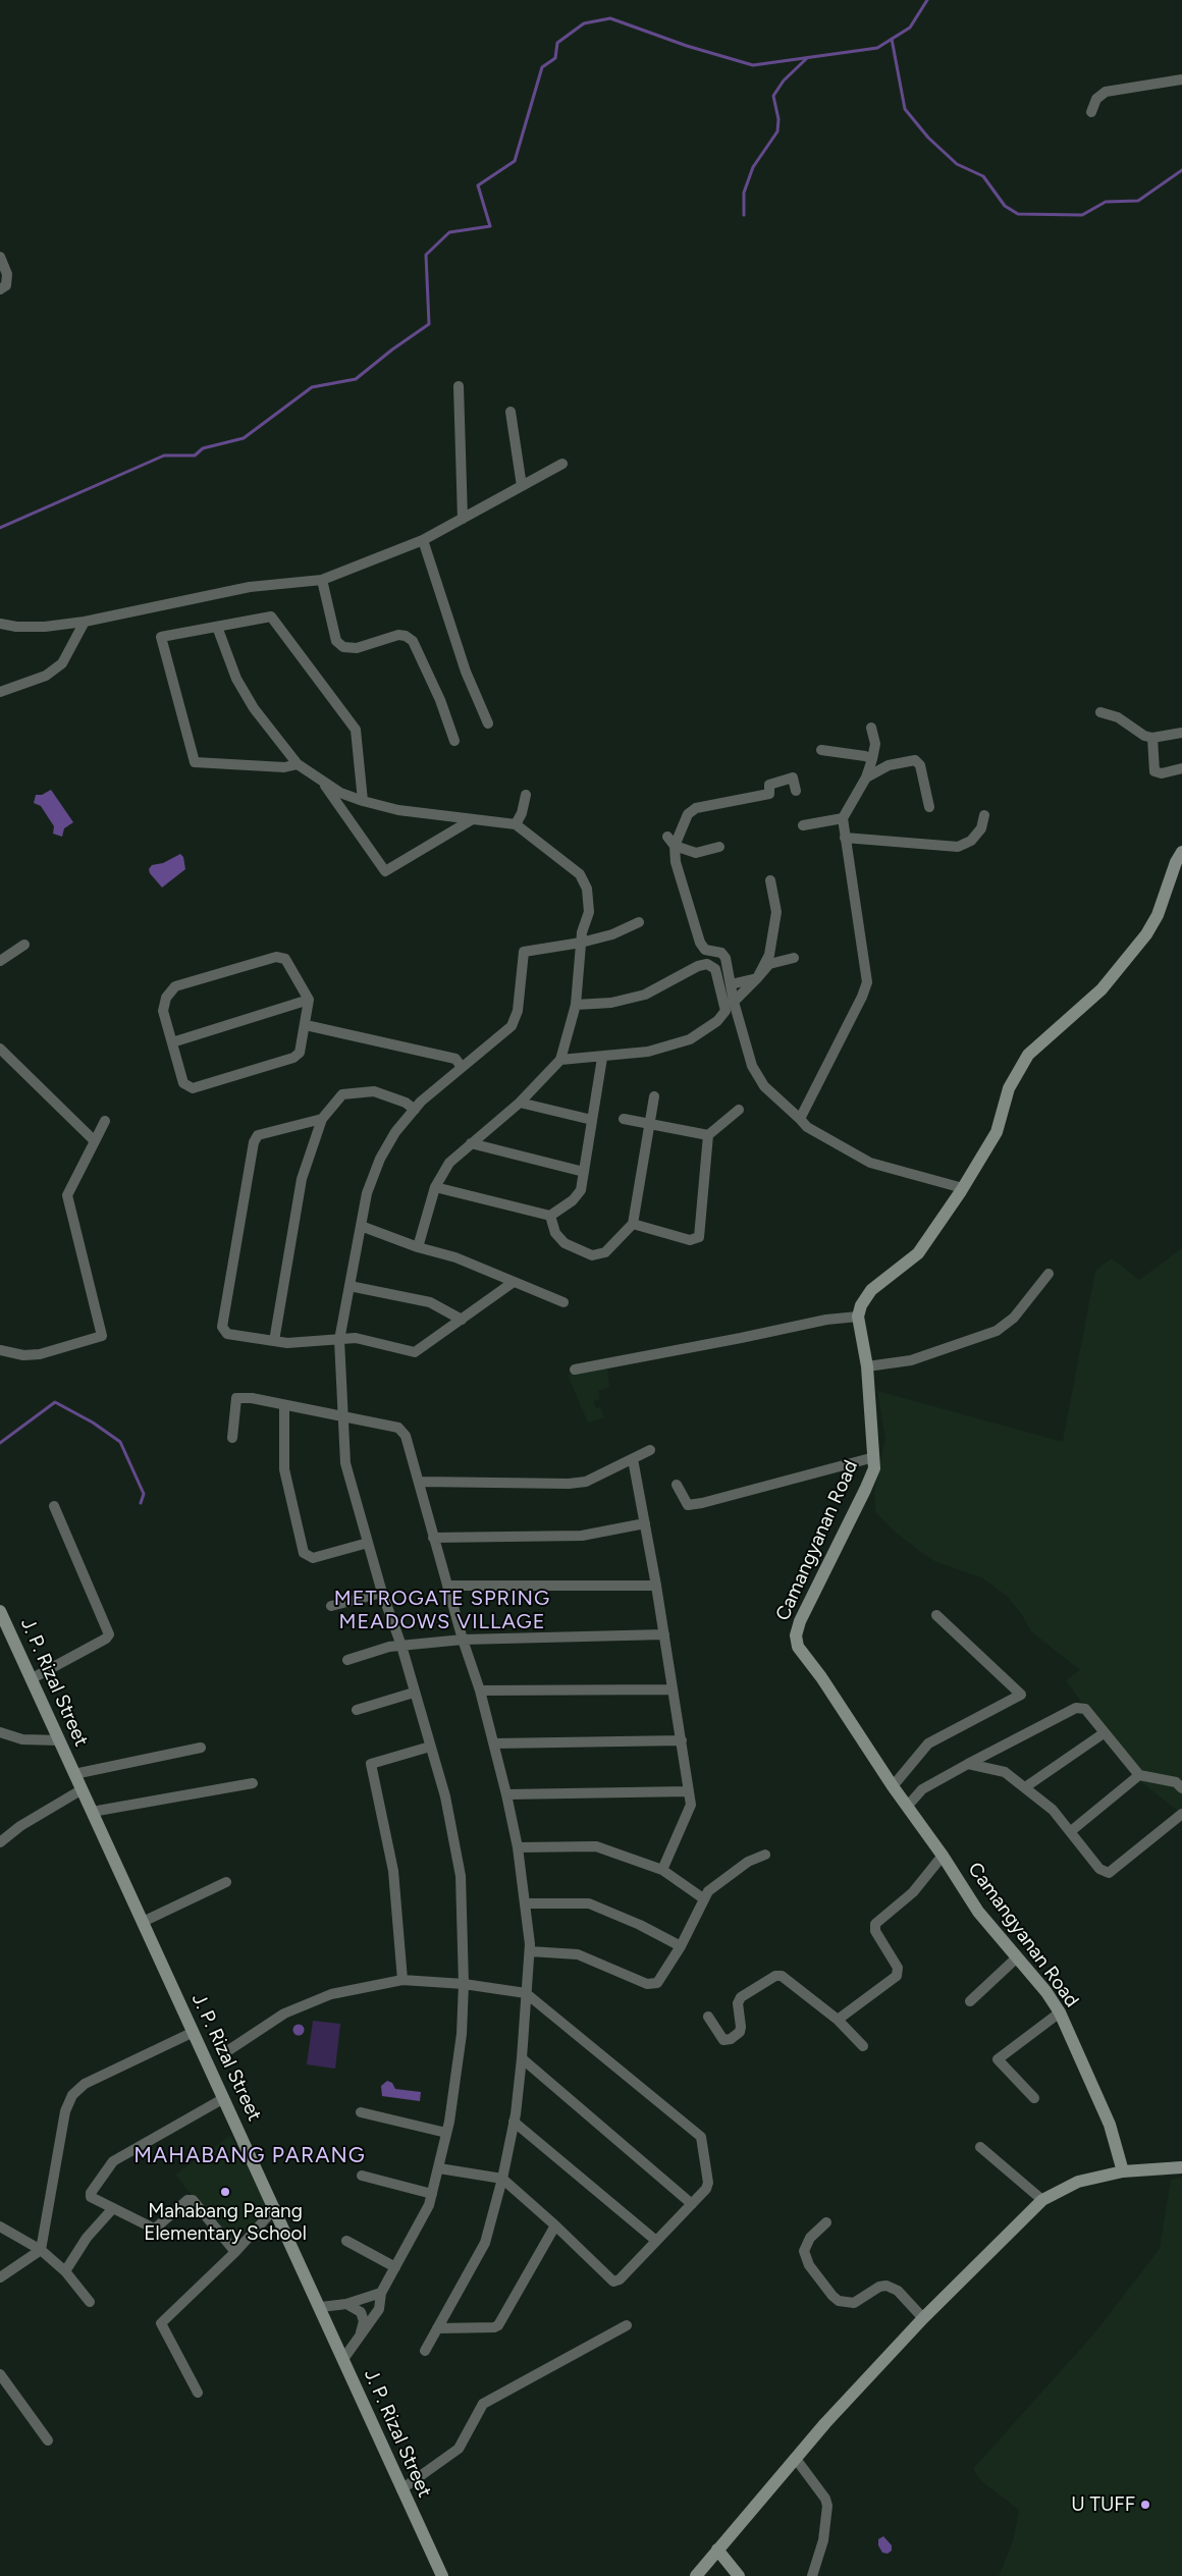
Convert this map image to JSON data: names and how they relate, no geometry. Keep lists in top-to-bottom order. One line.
{"streets":{"street":["Camangyanan Road","J. P. Rizal Street"]},"districts":["METROGATE SPRING MEADOWS VILLAGE","MAHABANG PARANG"],"places":["Mahabang Parang Elementary School","U TUFF"]}
